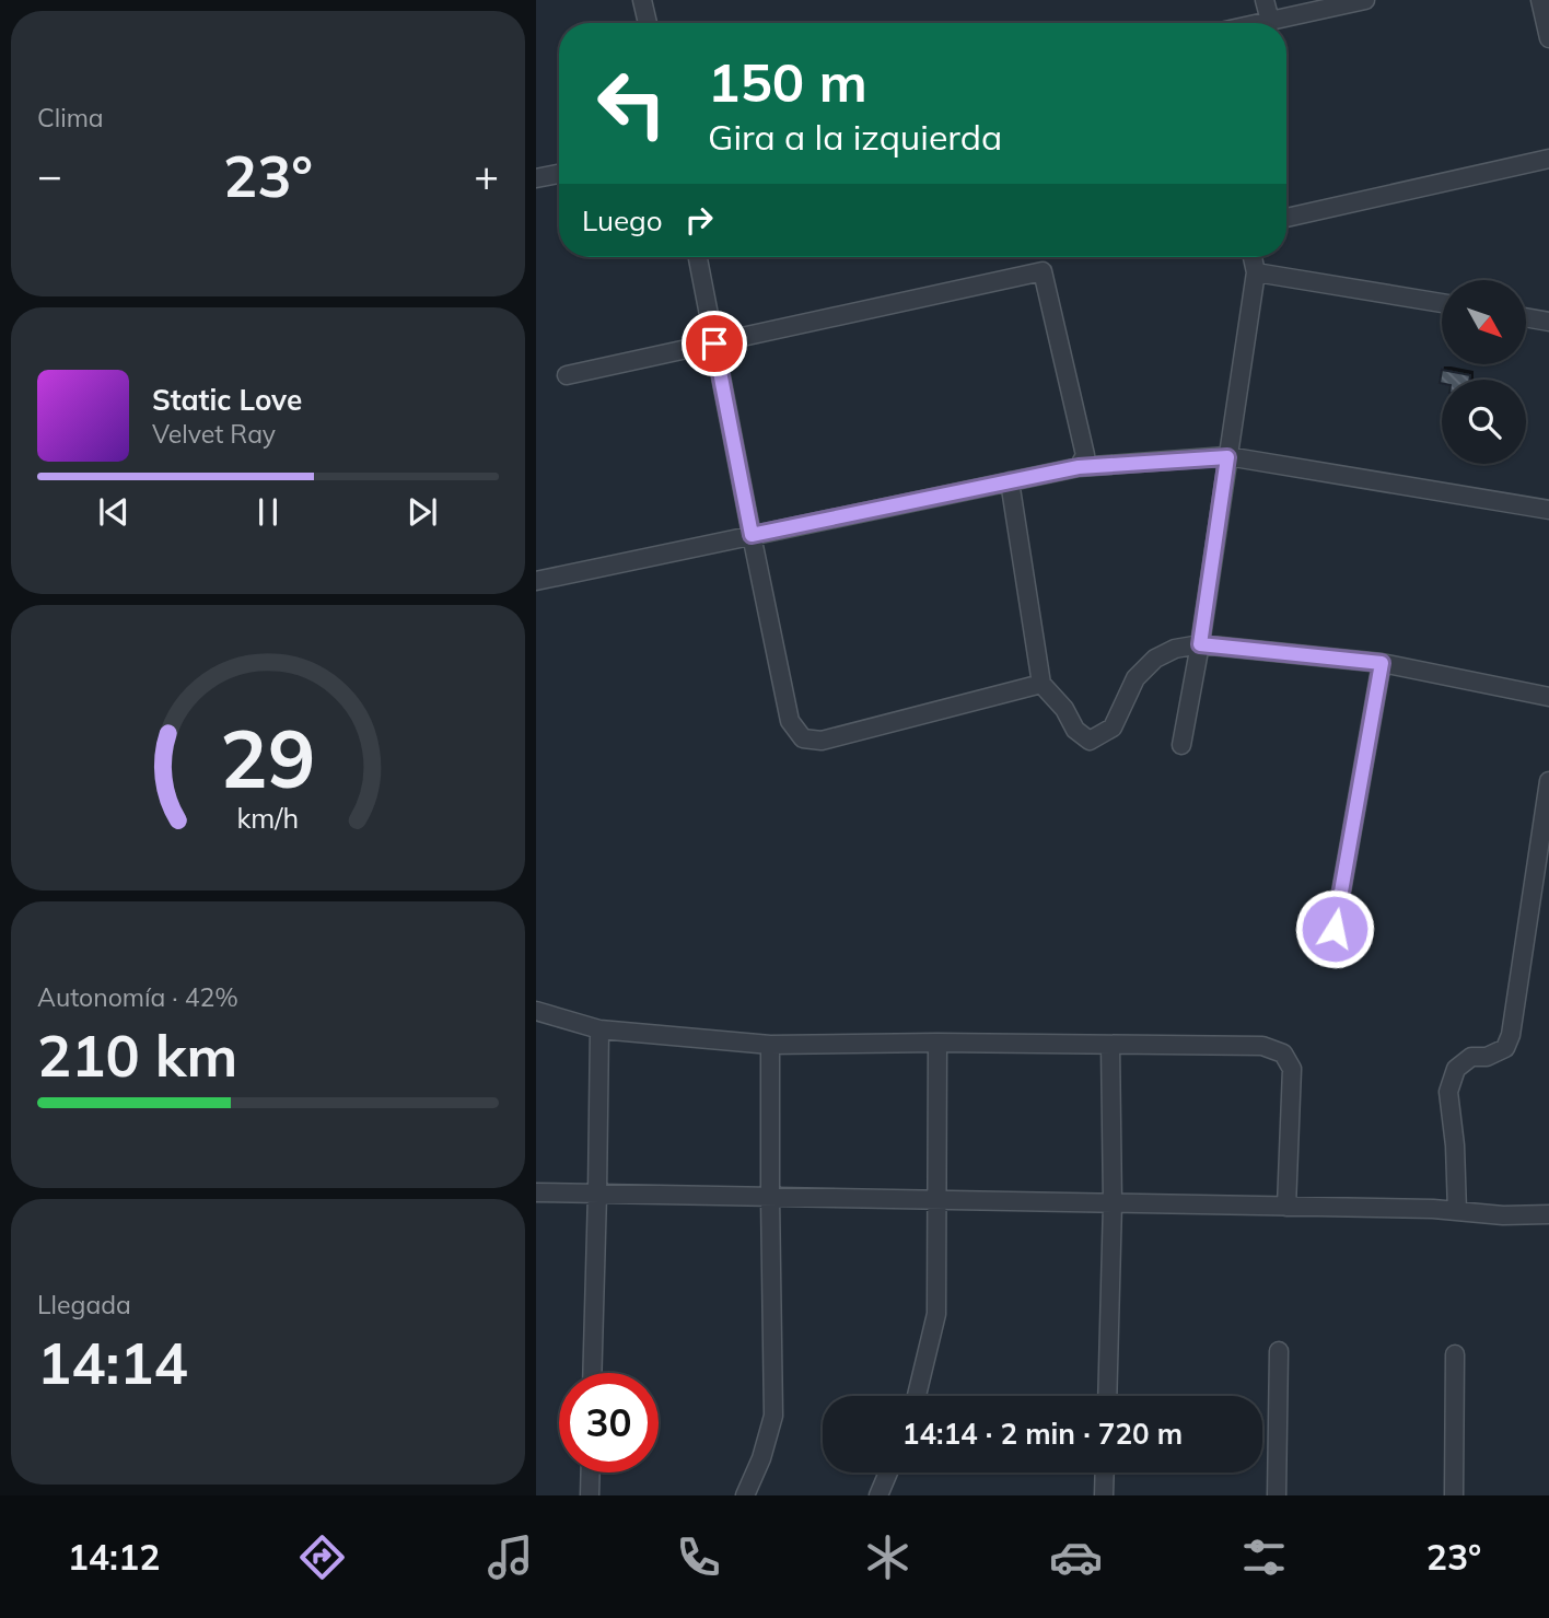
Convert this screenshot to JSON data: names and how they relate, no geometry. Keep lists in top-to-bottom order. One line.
{"north":"bottom right","page":{"tile":["Clima",["Autonomía · 42%","210 km"],["Llegada","14:14"]],"turn":["150 m","Gira a la izquierda"],"heat":["−","23°","+"],"then":"Luego","song":["Static Love","Velvet Ray"],"limit":"30","trip":"14:14 · 2 min · 720 m","tabs":["14:12","23°"],"gauge":["29","km/h"]}}
